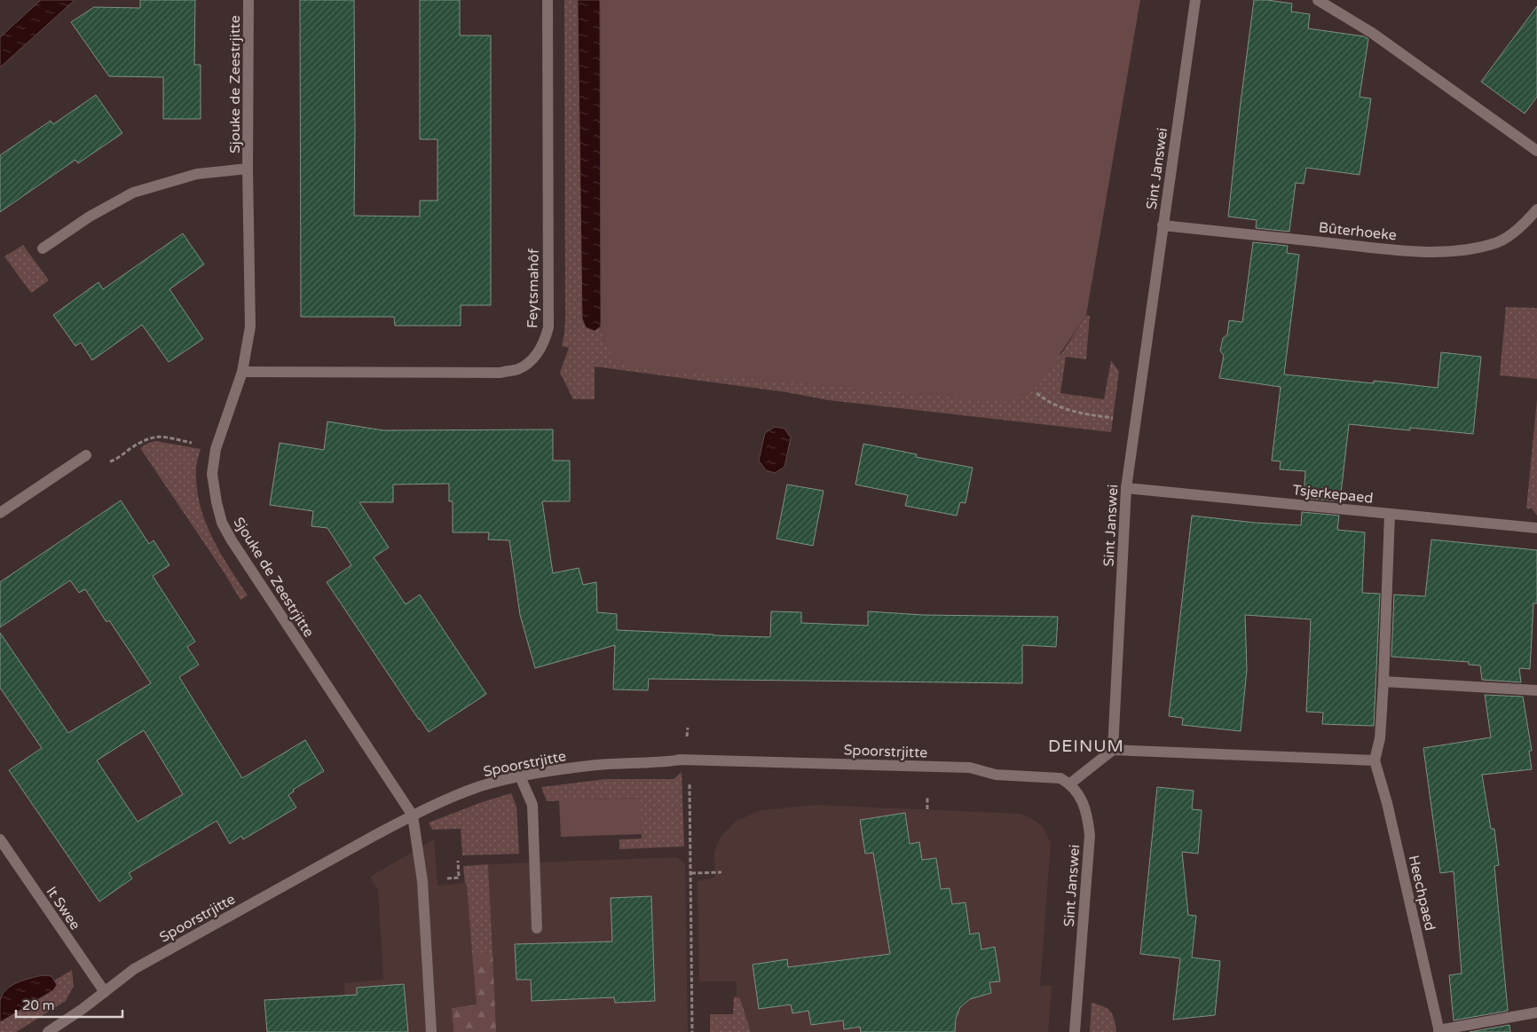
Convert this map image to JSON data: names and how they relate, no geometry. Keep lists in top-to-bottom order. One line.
{"streets":{"street":["Sjouke de Zeestrjitte","Sint Janswei","Bûterhoeke","Feytsmahôf","Tsjerkepaed","Spoorstrjitte","Heechpaed","It Swee"]},"crossings":[["Sjouke de Zeestrjitte","Feytsmahôf"],["Sjouke de Zeestrjitte","Spoorstrjitte"],["Sint Janswei","Bûterhoeke"],["Sint Janswei","Tsjerkepaed"],["Sint Janswei","Spoorstrjitte"],["Tsjerkepaed","Heechpaed"],["Spoorstrjitte","It Swee"]],"districts":["DEINUM"],"scale_bar":"20 m"}
